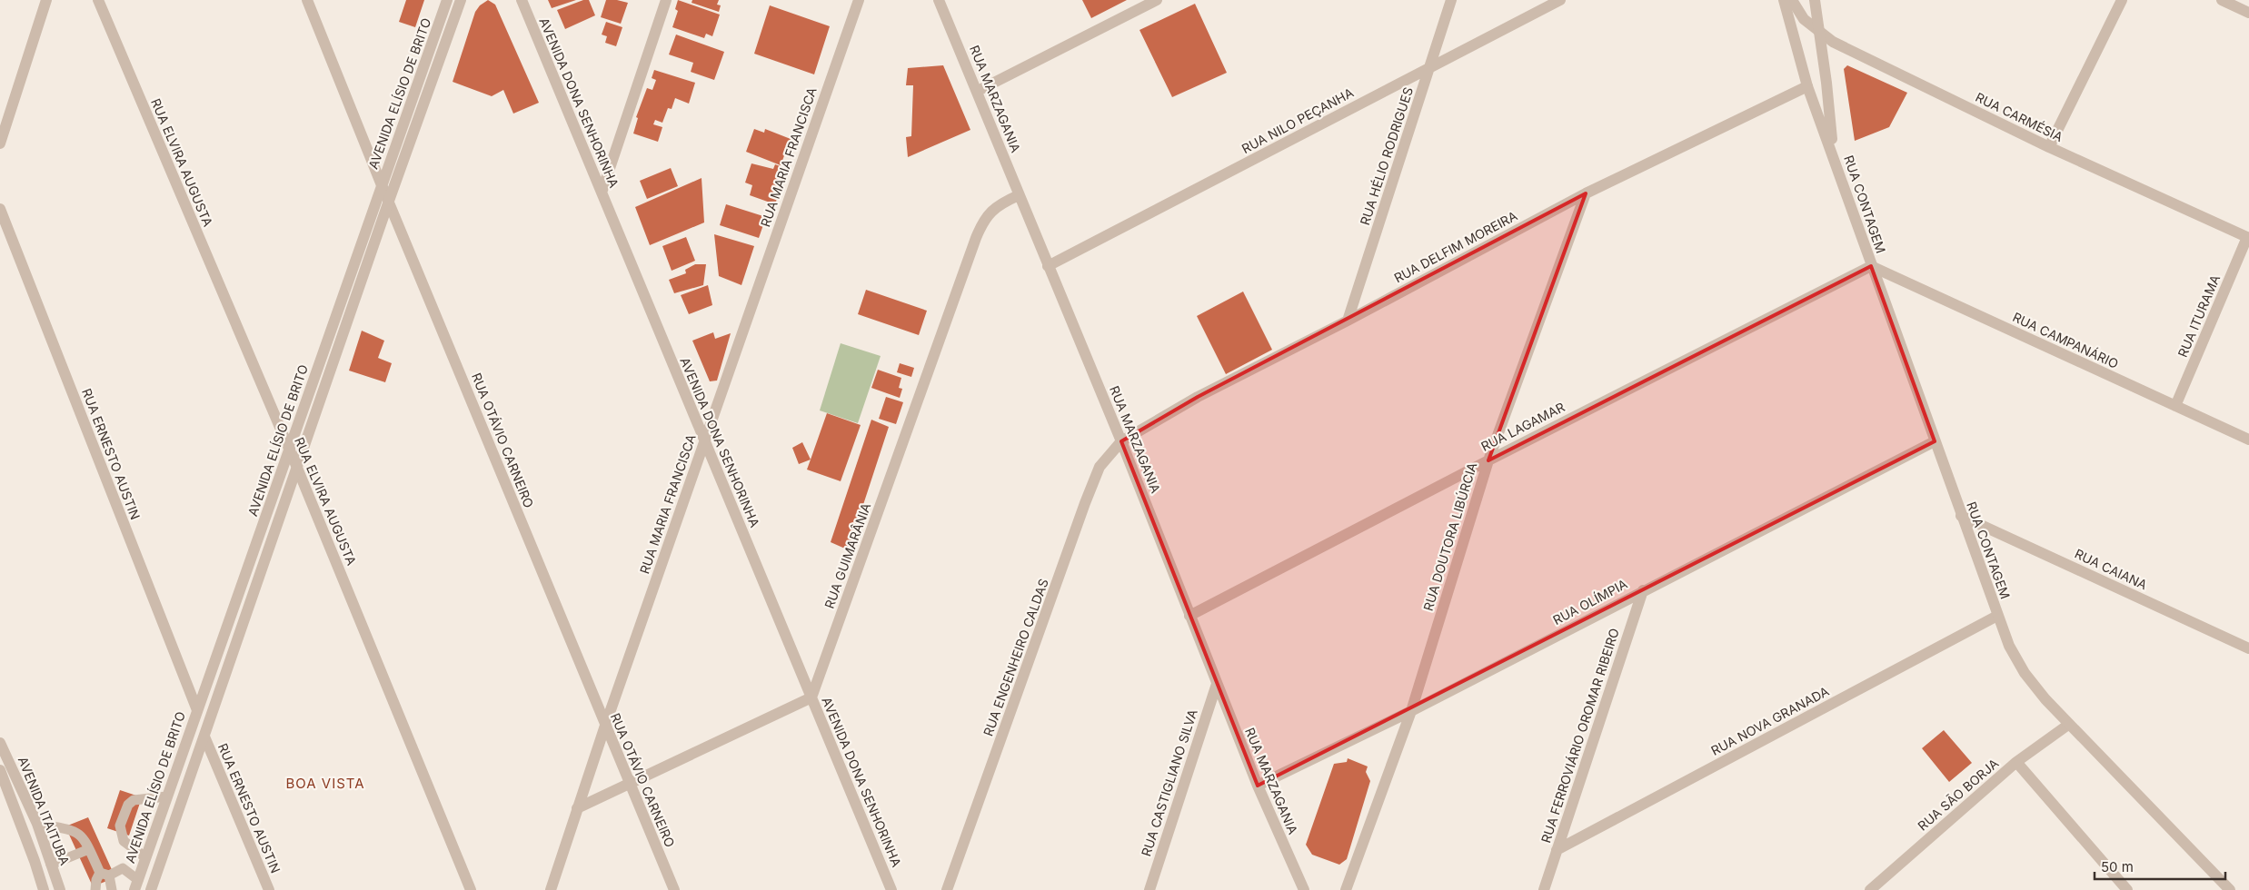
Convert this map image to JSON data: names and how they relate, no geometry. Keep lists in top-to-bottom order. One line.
{"streets":{"street":["AVENIDA ELÍSIO DE BRITO","RUA MARZAGANIA","AVENIDA DONA SENHORINHA","RUA CARMÉSIA","RUA NILO PEÇANHA","RUA HÉLIO RODRIGUES","RUA MARIA FRANCISCA","RUA ELVIRA AUGUSTA","RUA CONTAGEM","RUA DELFIM MOREIRA","RUA ITURAMA","RUA CAMPANÁRIO","RUA LAGAMAR","RUA OTÁVIO CARNEIRO","RUA ERNESTO AUSTIN","RUA DOUTORA LIBÚRCIA","RUA GUIMARÂNIA","RUA CAIANA","RUA OLÍMPIA","RUA ENGENHEIRO CALDAS","RUA NOVA GRANADA","RUA FERROVIÁRIO OROMAR RIBEIRO","RUA CASTIGLIANO SILVA","RUA SÃO BORJA","AVENIDA ITAITUBA"]},"crossings":[["AVENIDA ELÍSIO DE BRITO","RUA ELVIRA AUGUSTA"],["AVENIDA ELÍSIO DE BRITO","RUA OTÁVIO CARNEIRO"],["AVENIDA ELÍSIO DE BRITO","RUA ERNESTO AUSTIN"],["RUA MARZAGANIA","RUA NILO PEÇANHA"],["RUA MARZAGANIA","RUA DELFIM MOREIRA"],["RUA MARZAGANIA","RUA LAGAMAR"],["RUA MARZAGANIA","RUA GUIMARÂNIA"],["RUA MARZAGANIA","RUA OLÍMPIA"],["RUA MARZAGANIA","RUA ENGENHEIRO CALDAS"],["RUA MARZAGANIA","RUA CASTIGLIANO SILVA"],["AVENIDA DONA SENHORINHA","RUA MARIA FRANCISCA"],["AVENIDA DONA SENHORINHA","RUA GUIMARÂNIA"],["RUA CARMÉSIA","RUA CONTAGEM"],["RUA CARMÉSIA","RUA ITURAMA"],["RUA NILO PEÇANHA","RUA HÉLIO RODRIGUES"],["RUA HÉLIO RODRIGUES","RUA DELFIM MOREIRA"],["RUA MARIA FRANCISCA","RUA OTÁVIO CARNEIRO"],["RUA CONTAGEM","RUA DELFIM MOREIRA"],["RUA CONTAGEM","RUA CAMPANÁRIO"],["RUA CONTAGEM","RUA LAGAMAR"],["RUA CONTAGEM","RUA CAIANA"],["RUA CONTAGEM","RUA OLÍMPIA"],["RUA CONTAGEM","RUA NOVA GRANADA"],["RUA CONTAGEM","RUA SÃO BORJA"],["RUA DELFIM MOREIRA","RUA DOUTORA LIBÚRCIA"],["RUA DELFIM MOREIRA","RUA ENGENHEIRO CALDAS"],["RUA ITURAMA","RUA CAMPANÁRIO"],["RUA CAMPANÁRIO","RUA LAGAMAR"],["RUA LAGAMAR","RUA DOUTORA LIBÚRCIA"],["RUA DOUTORA LIBÚRCIA","RUA OLÍMPIA"],["RUA OLÍMPIA","RUA FERROVIÁRIO OROMAR RIBEIRO"],["RUA NOVA GRANADA","RUA FERROVIÁRIO OROMAR RIBEIRO"]],"districts":["BOA VISTA"],"scale_bar":"50 m"}
